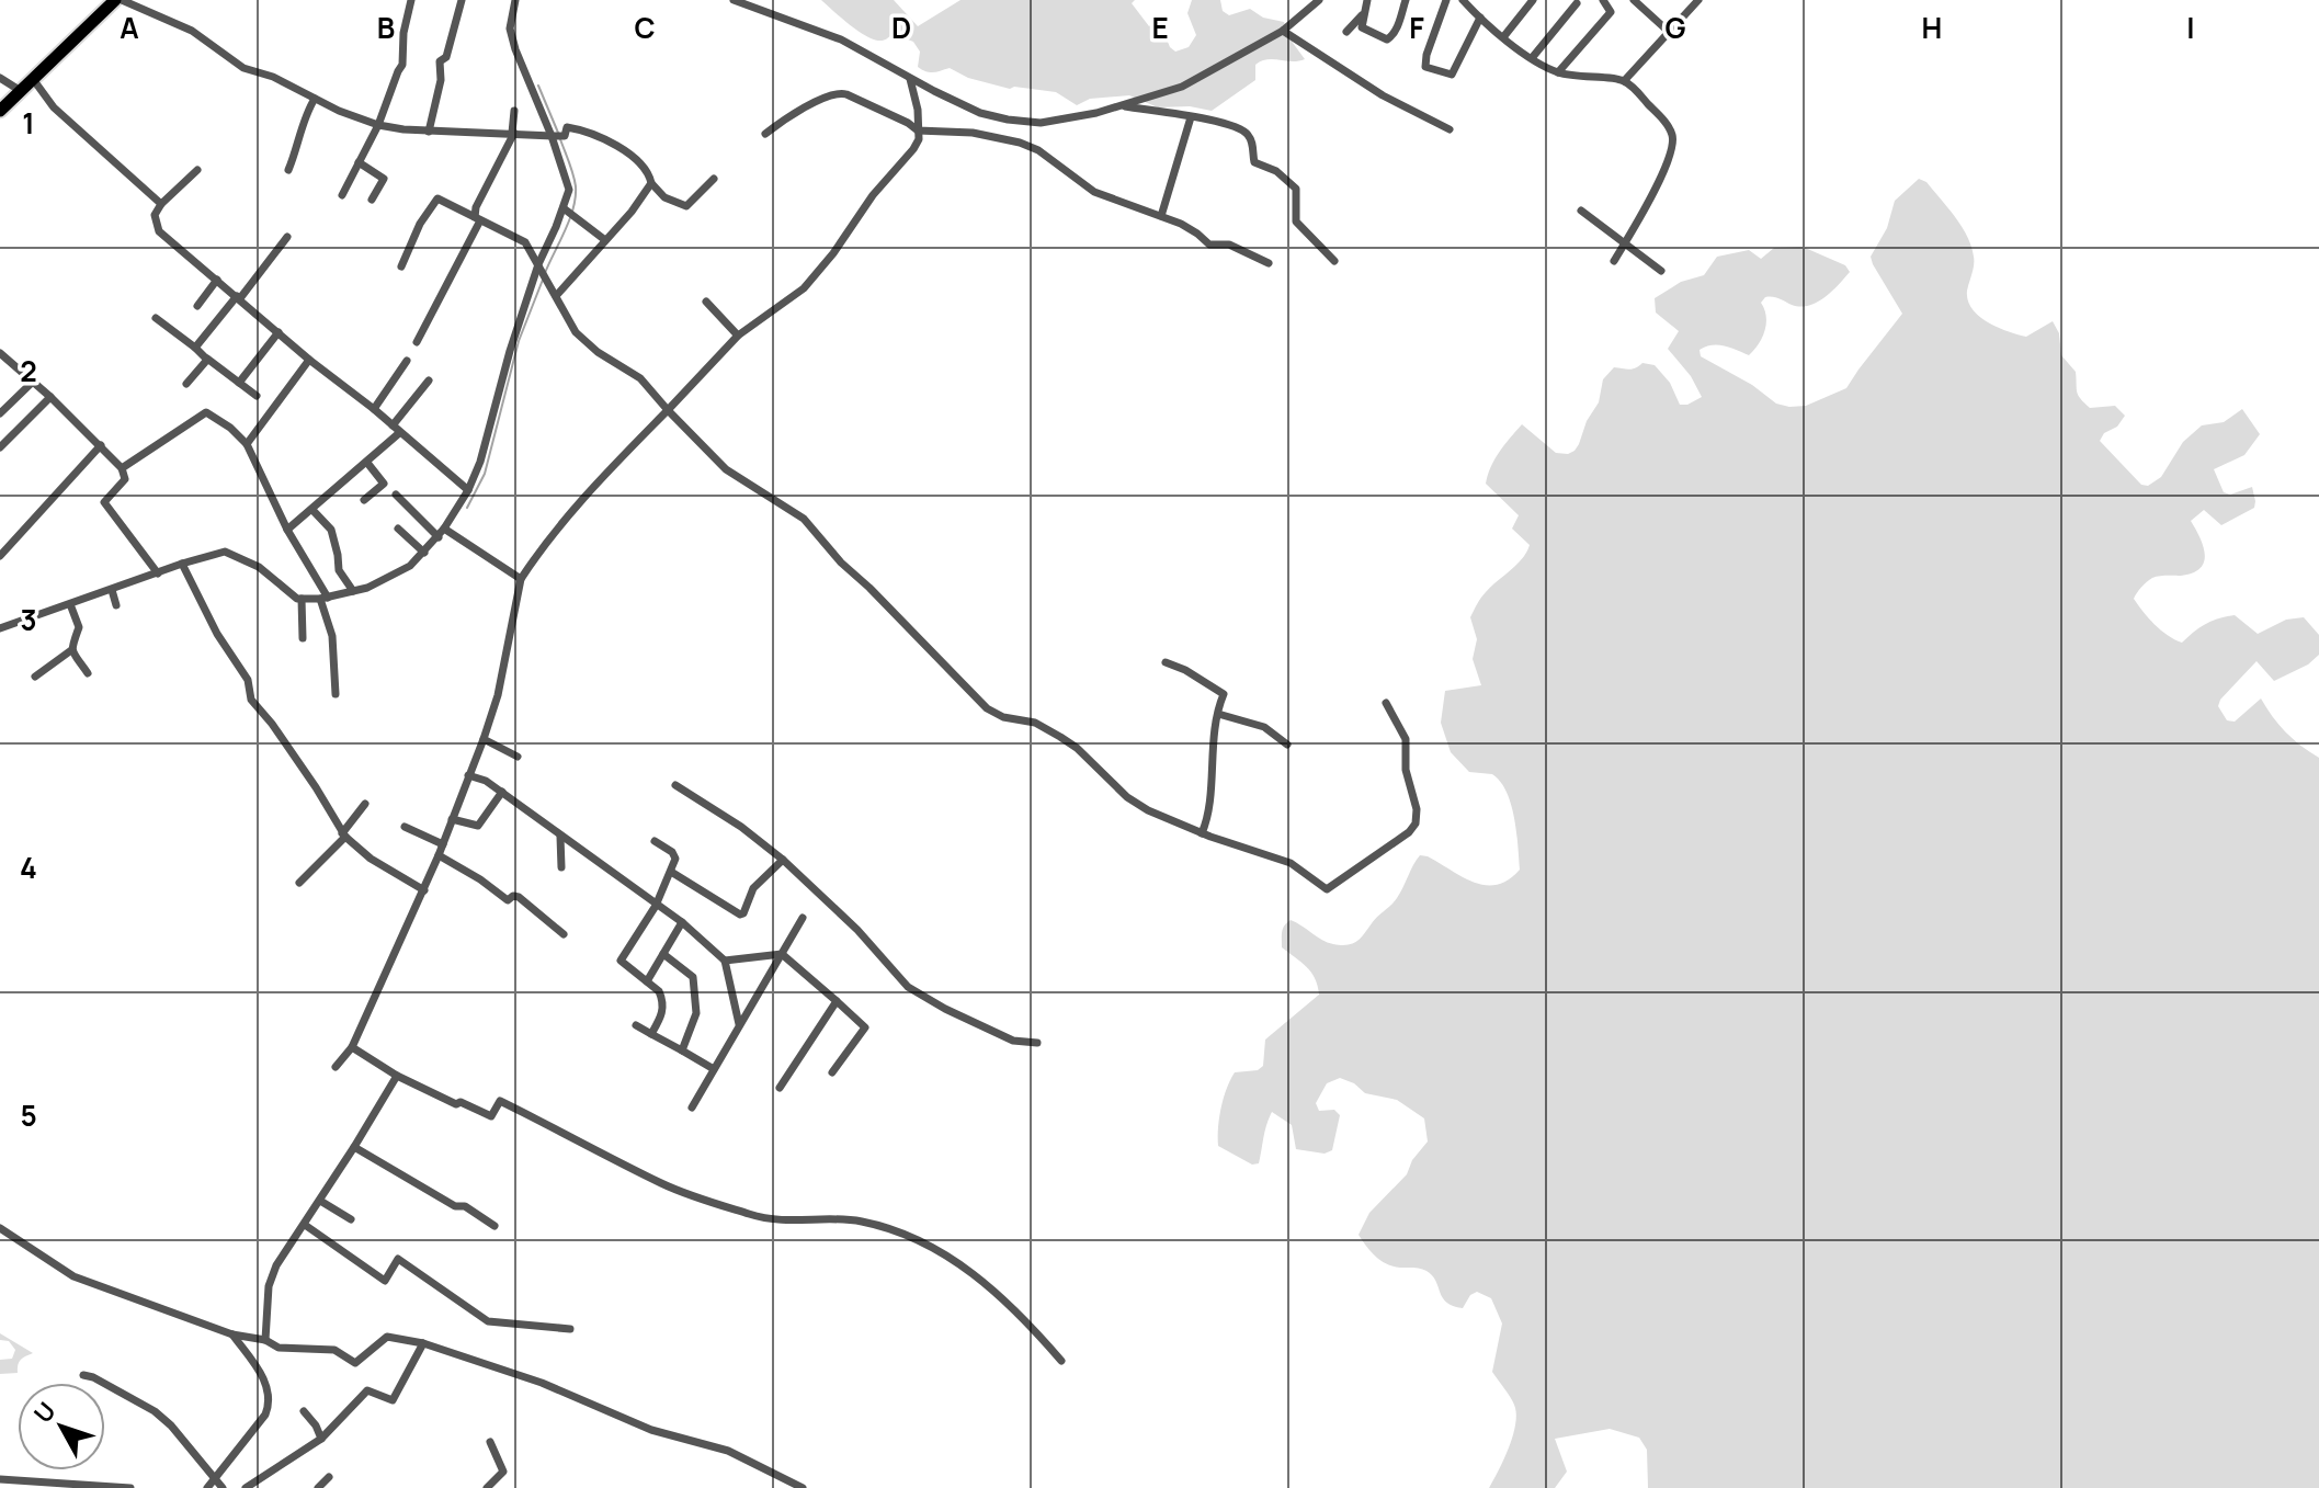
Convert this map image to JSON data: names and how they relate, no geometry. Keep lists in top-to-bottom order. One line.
{"north":"top left","grid":{"columns":["A","B","C","D","E","F","G","H","I"],"rows":["1","2","3","4","5"]}}
